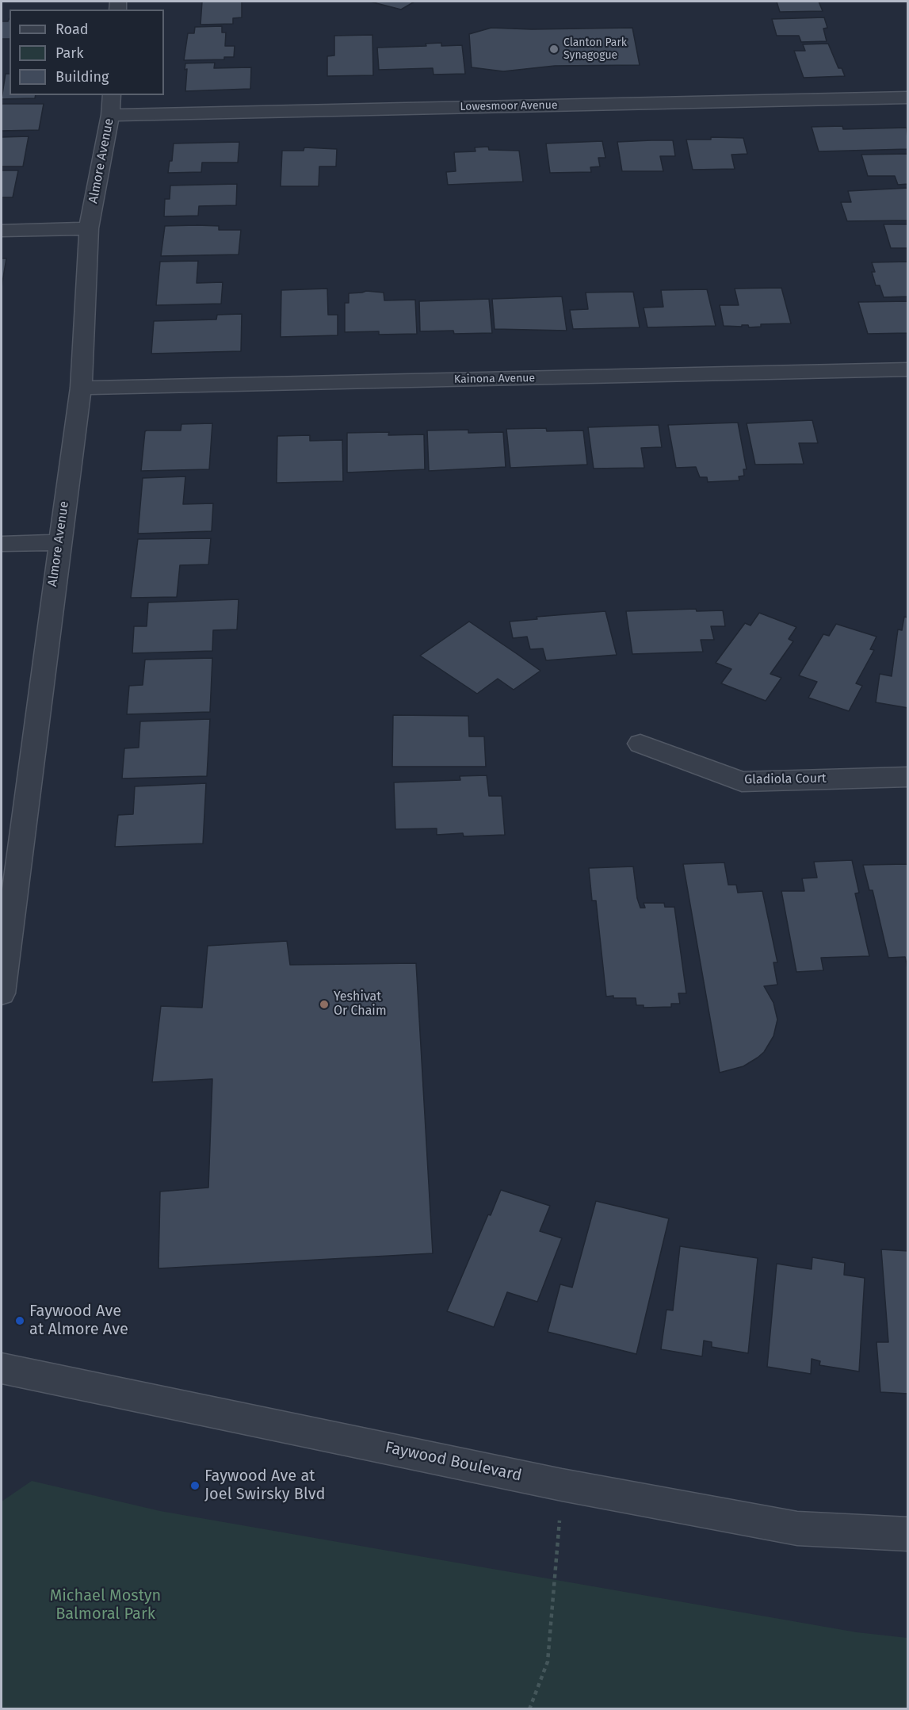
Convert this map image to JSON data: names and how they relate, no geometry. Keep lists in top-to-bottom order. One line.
{"streets":{"street":["Lowesmoor Avenue","Almore Avenue","Kainona Avenue","Gladiola Court","Faywood Boulevard"]},"crossings":[["Lowesmoor Avenue","Almore Avenue"],["Almore Avenue","Kainona Avenue"]],"parks":["Michael Mostyn Balmoral Park"],"places":["Clanton Park Synagogue","Yeshivat Or Chaim","Faywood Ave at Almore Ave","Faywood Ave at Joel Swirsky Blvd"],"legend":["Road","Park","Building"]}
